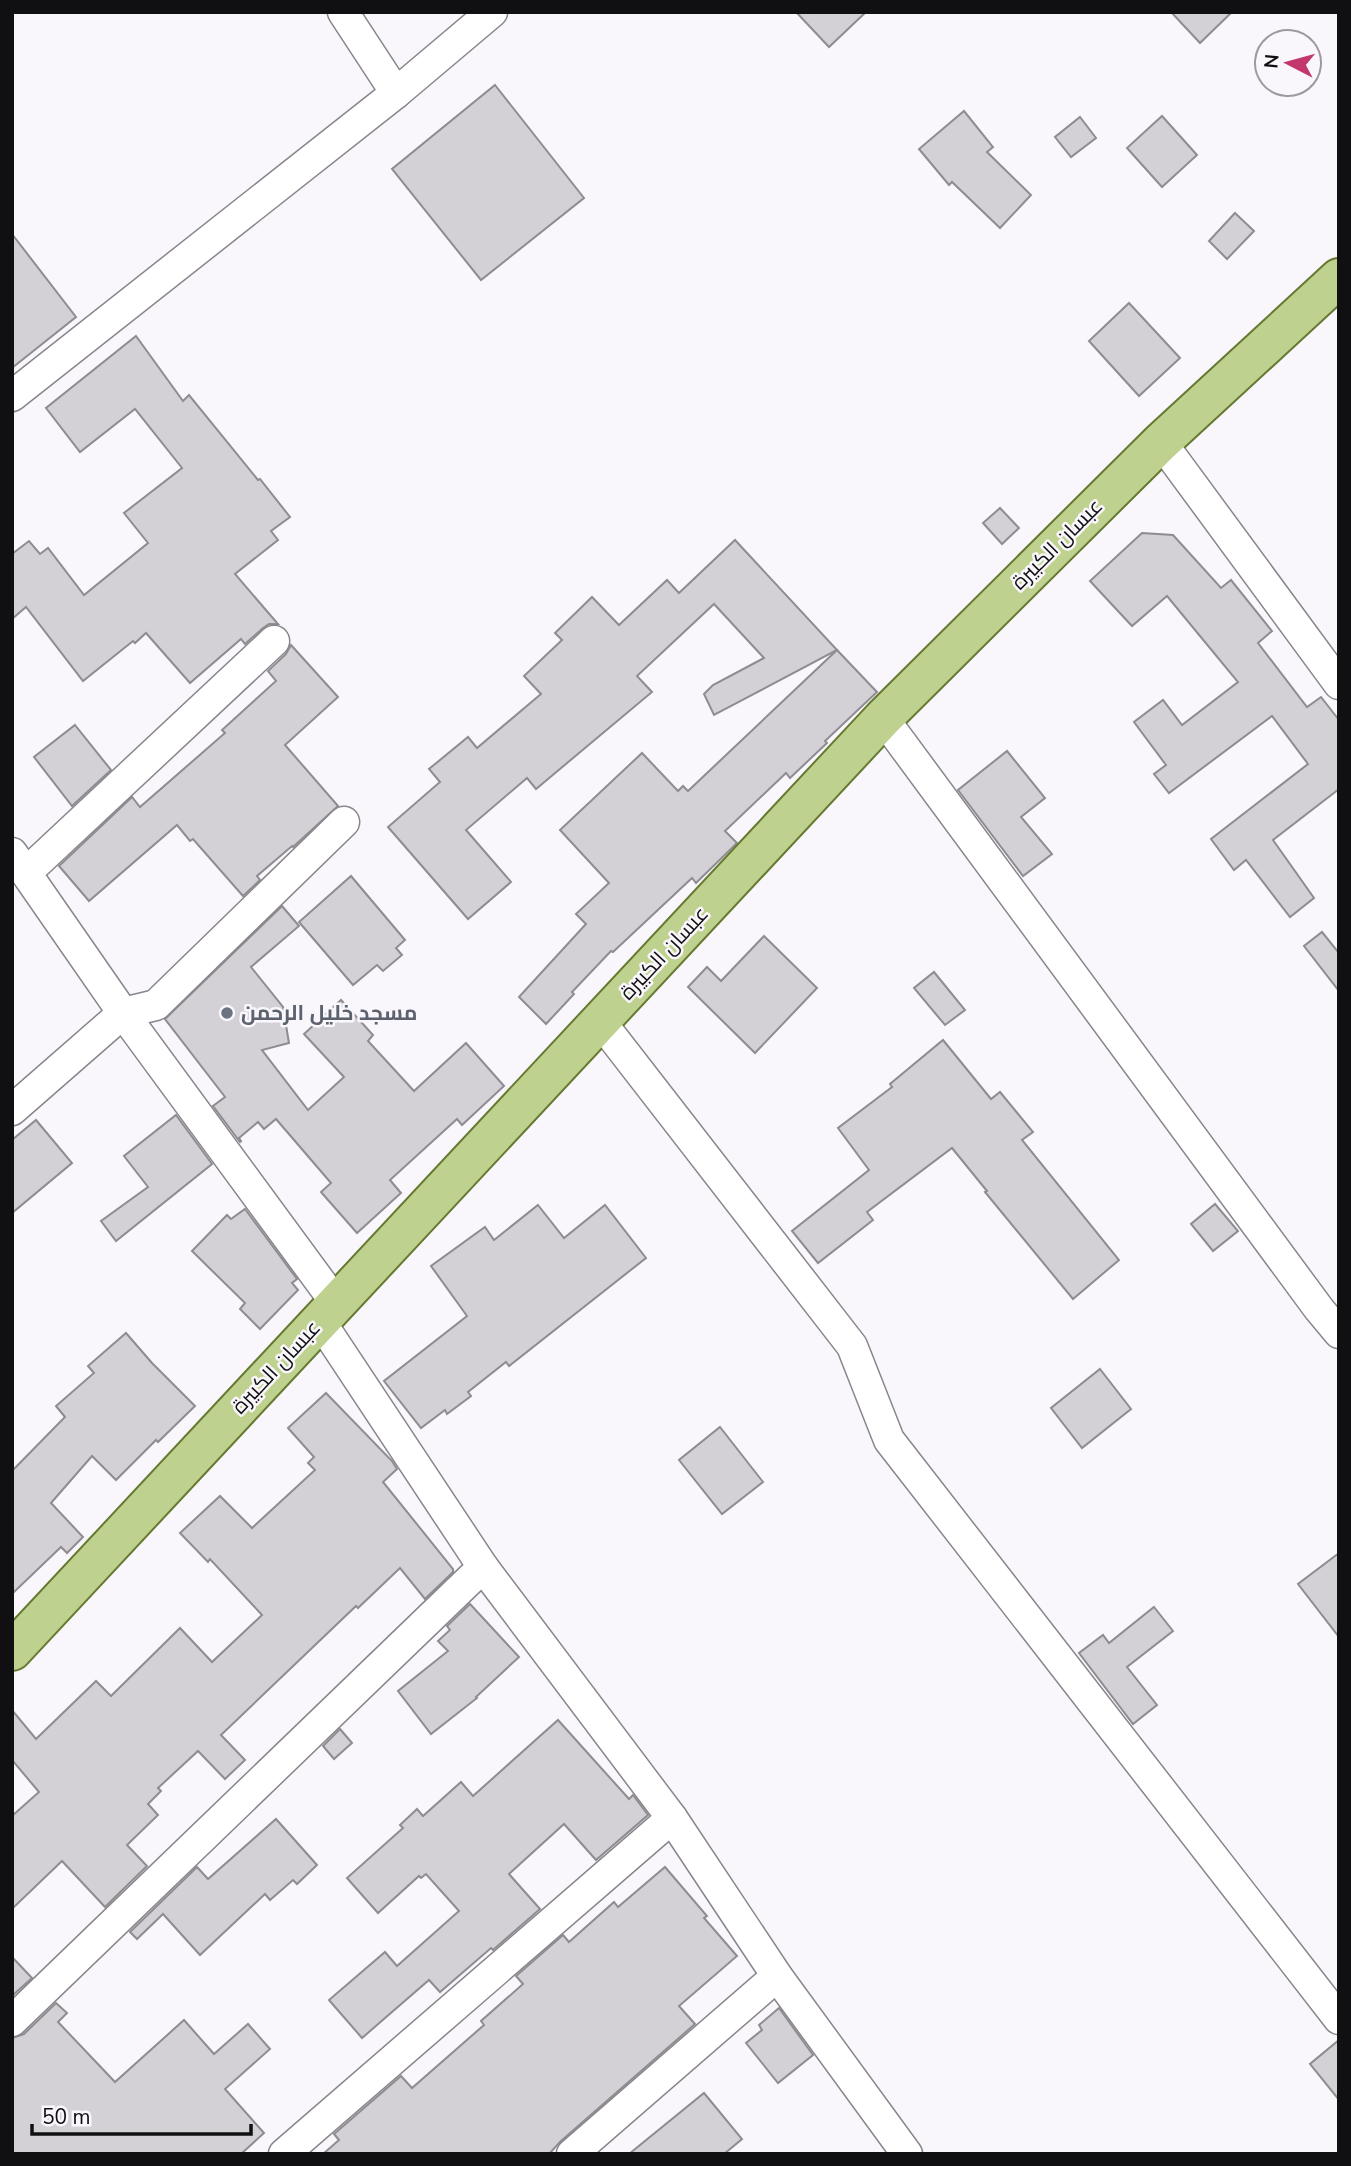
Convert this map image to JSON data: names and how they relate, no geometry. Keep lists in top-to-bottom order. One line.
{"streets":{"main road":["عبسان الكبيرة"]},"places":["مسجد خليل الرحمن"],"scale_bar":"50 m","north":"left"}
